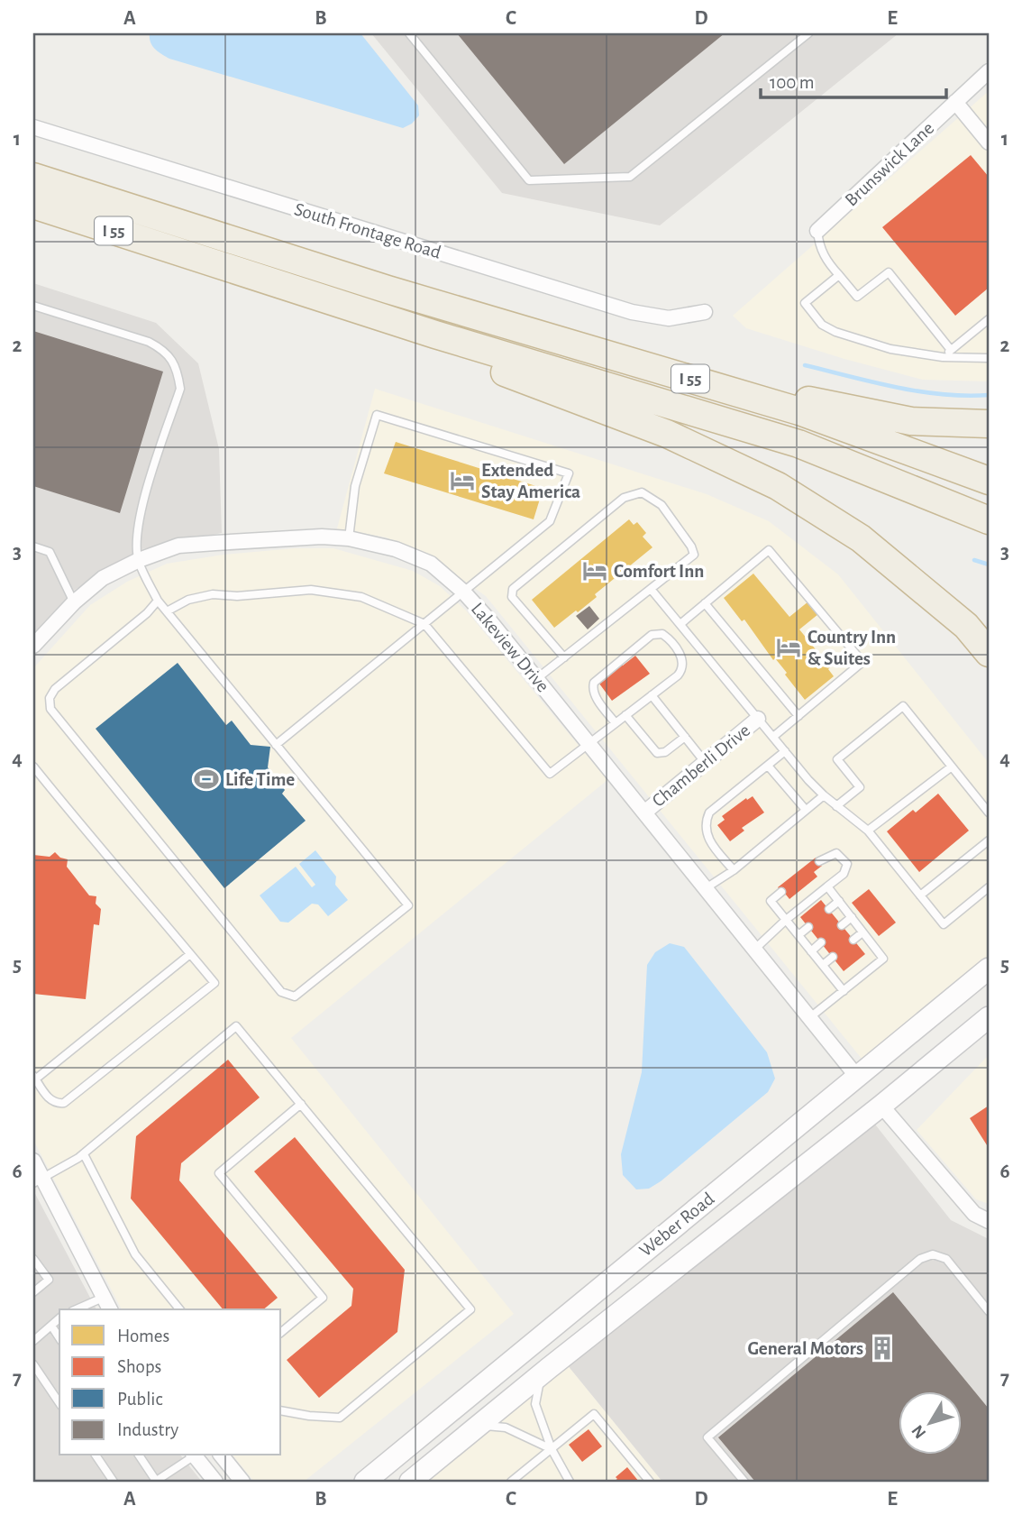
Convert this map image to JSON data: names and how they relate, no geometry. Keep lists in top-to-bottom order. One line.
{"streets":{"highway":["I 55"],"main road":["Weber Road"],"street":["Brunswick Lane","South Frontage Road","Lakeview Drive","Chamberli Drive"]},"crossings":[["Lakeview Drive","Chamberli Drive"],["Lakeview Drive","Weber Road"]],"places":{"hotel":["Extended Stay America","Comfort Inn","Country Inn & Suites"],"sports":["Life Time"],"building":["General Motors"]},"legend":["Homes","Shops","Public","Industry"],"scale_bar":"100 m","north":"bottom left","grid":{"columns":["A","B","C","D","E"],"rows":["1","2","3","4","5","6","7"]}}
